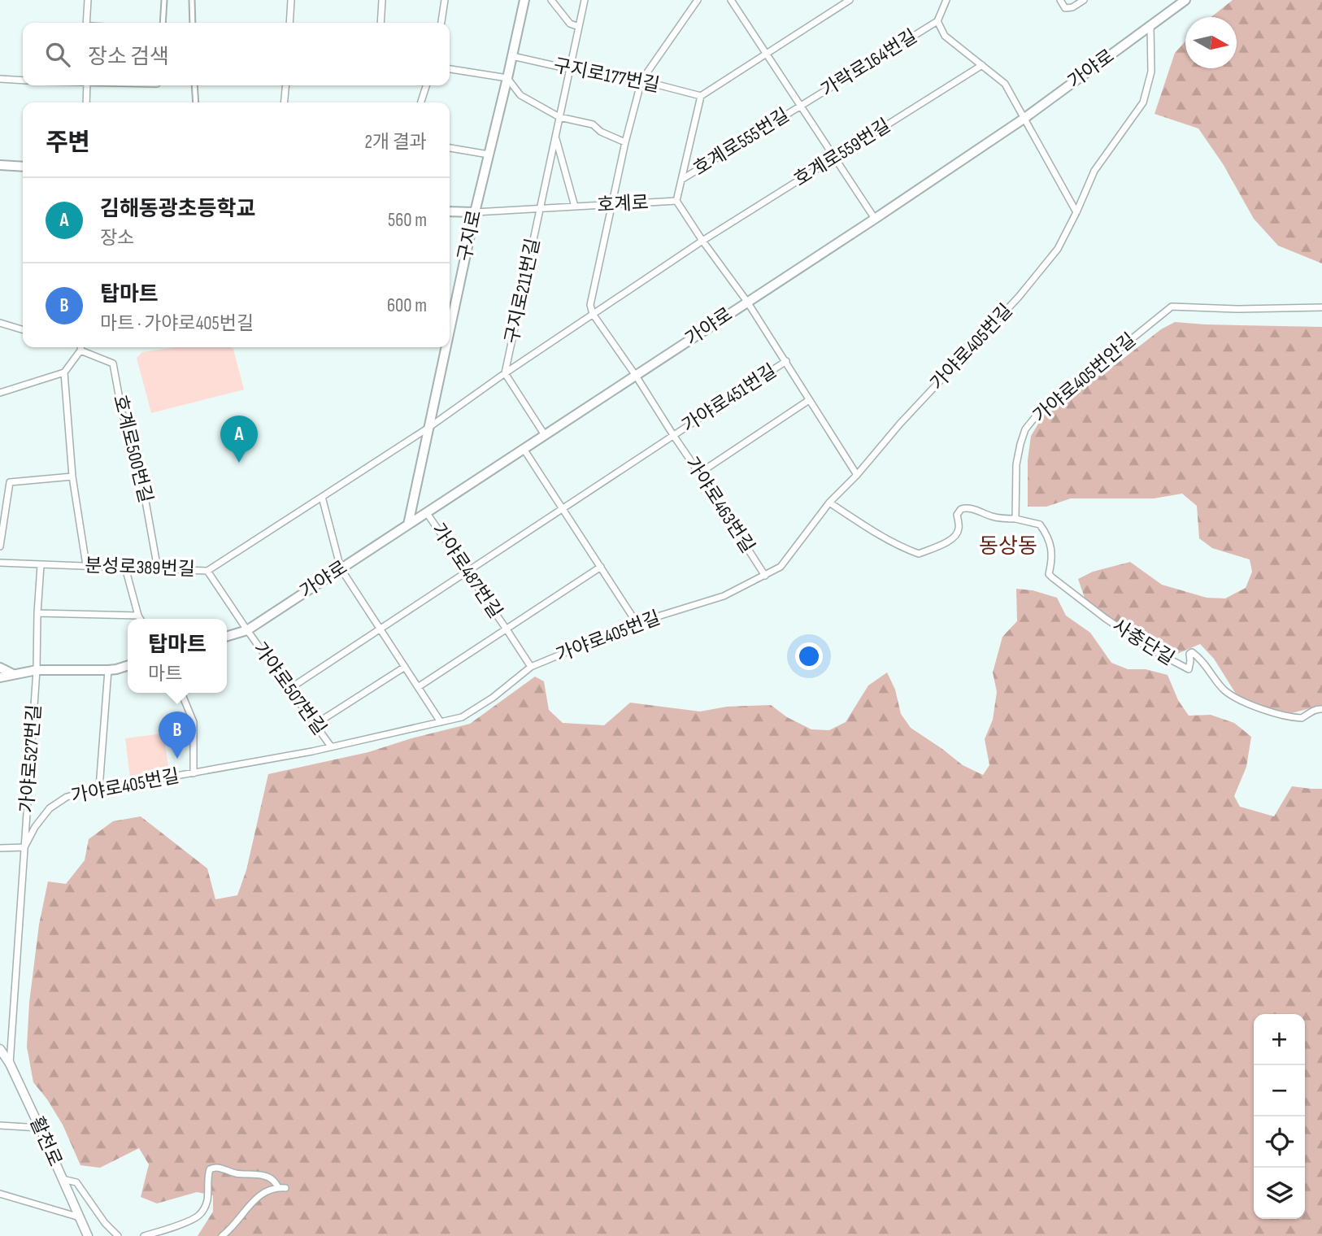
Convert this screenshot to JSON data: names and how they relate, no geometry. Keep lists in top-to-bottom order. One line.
{"streets":{"main road":["가야로","호계로","구지로"],"street":["가락로164번길","구지로177번길","호계로555번길","호계로559번길","구지로211번길","가야로405번길","가야로405번안길","가야로451번길","호계로500번길","가야로463번길","분성로389번길","가야로487번길","사충단길","가야로507번길","가야로527번길","활천로"]},"crossings":[["가락로164번길","가야로"],["가락로164번길","호계로555번길"],["가락로164번길","호계로559번길"],["가락로164번길","가야로405번길"],["가야로","호계로555번길"],["가야로","구지로"],["가야로","가야로405번길"],["가야로","가야로451번길"],["가야로","가야로463번길"],["가야로","분성로389번길"],["가야로","가야로487번길"],["가야로","가야로507번길"],["구지로177번길","호계로555번길"],["구지로177번길","구지로"],["구지로177번길","구지로211번길"],["호계로555번길","호계로559번길"],["호계로555번길","호계로"],["호계로559번길","구지로211번길"],["호계로","구지로"],["호계로","구지로211번길"],["구지로","구지로211번길"],["가야로405번길","가야로451번길"],["가야로405번길","가야로463번길"],["가야로405번길","가야로487번길"],["가야로405번길","가야로507번길"],["가야로405번길","가야로527번길"],["가야로405번길","활천로"],["가야로405번안길","사충단길"],["가야로451번길","가야로463번길"],["호계로500번길","분성로389번길"],["분성로389번길","가야로507번길"],["분성로389번길","가야로527번길"]],"districts":["동상동"],"north":"right","page":{"search":"장소 검색","heading":["주변","2개 결과"],"list":[{"mark":"A","name":"김해동광초등학교","note":"장소","value":"560 m"},{"mark":"B","name":"탑마트","note":"마트 · 가야로405번길","value":"600 m"}],"pins":["A","B"],"popup":["탑마트","마트"],"map_buttons":["+","−"]}}
